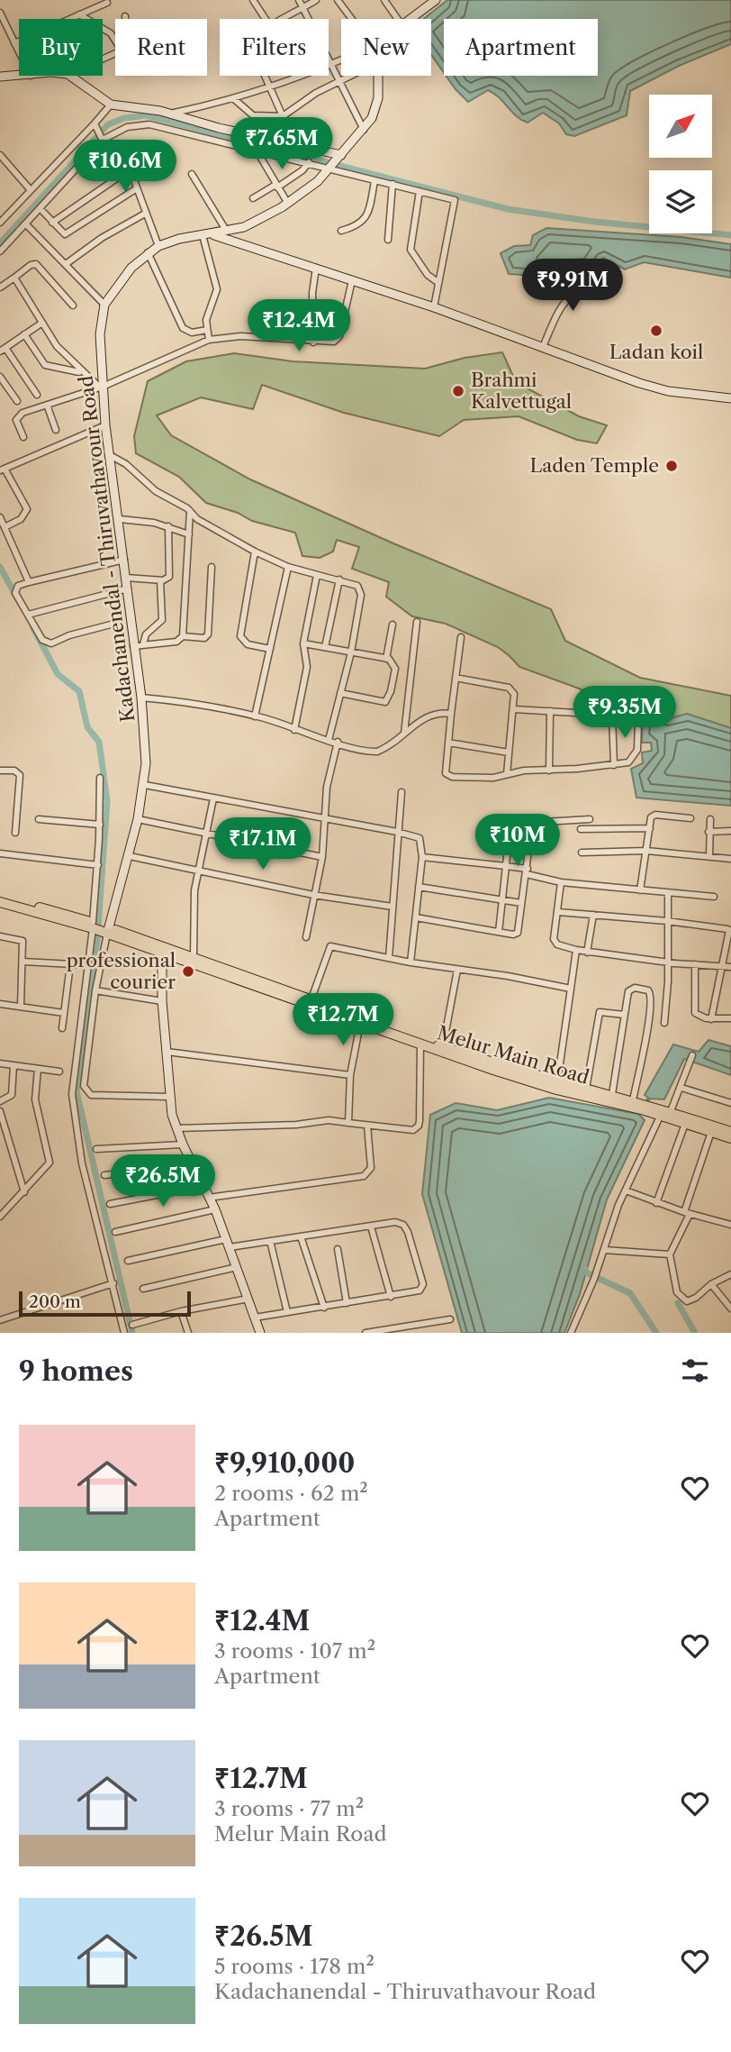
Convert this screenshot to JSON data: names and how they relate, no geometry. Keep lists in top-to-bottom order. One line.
{"streets":{"main road":["Kadachanendal - Thiruvathavour Road","Melur Main Road"]},"crossings":[["Kadachanendal - Thiruvathavour Road","Melur Main Road"]],"places":["Ladan koil","Brahmi Kalvettugal","Laden Temple","professional courier"],"scale_bar":"200 m","north":"top right","page":{"chip":["Buy","Rent","Filters","New","Apartment"],"price":["₹7.65M","₹10.6M","₹9.91M","₹12.4M","₹9.35M","₹10M","₹17.1M","₹12.7M","₹26.5M"],"scale":"200 m","heading":"9 homes","list":[{"name":"₹9,910,000","note":"2 rooms · 62 m² · Apartment"},{"name":"₹12.4M","note":"3 rooms · 107 m² · Apartment"},{"name":"₹12.7M","note":"3 rooms · 77 m² · Melur Main Road"},{"name":"₹26.5M","note":"5 rooms · 178 m² · Kadachanendal - Thiruvathavour Road"}]}}
